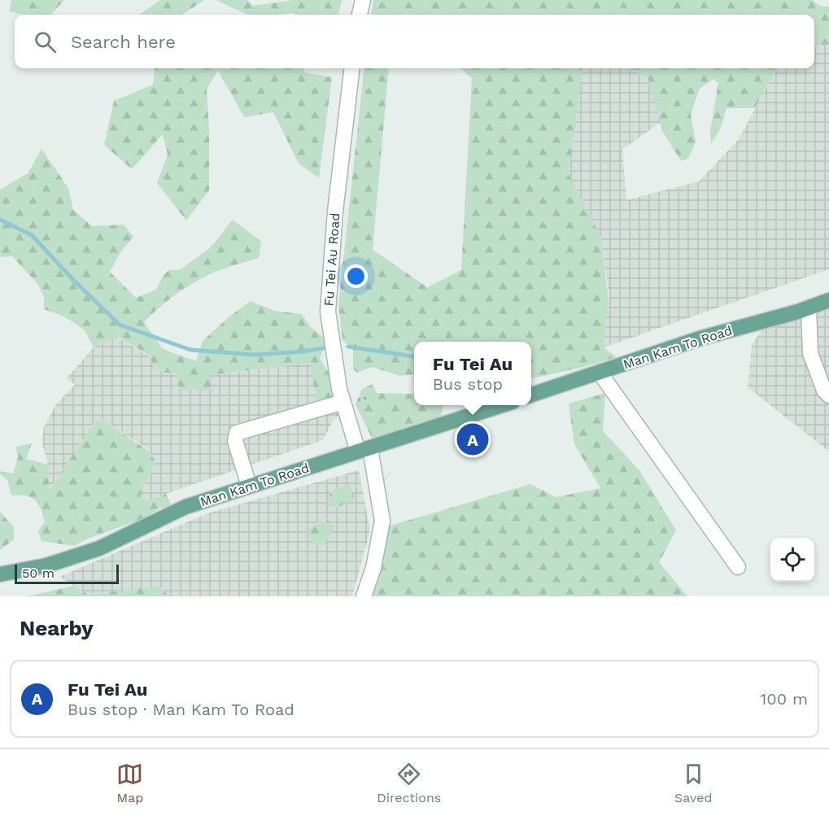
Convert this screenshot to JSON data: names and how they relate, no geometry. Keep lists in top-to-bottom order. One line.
{"streets":{"main road":["Man Kam To Road"],"street":["Fu Tei Au Road"]},"crossings":[["Fu Tei Au Road","Man Kam To Road"]],"scale_bar":"50 m","page":{"search":"Search here","popup":["Fu Tei Au","Bus stop"],"pins":"A","scale":"50 m","heading":"Nearby","list":[{"mark":"A","name":"Fu Tei Au","note":"Bus stop · Man Kam To Road","value":"100 m"}],"nav":["Map","Directions","Saved"]}}
